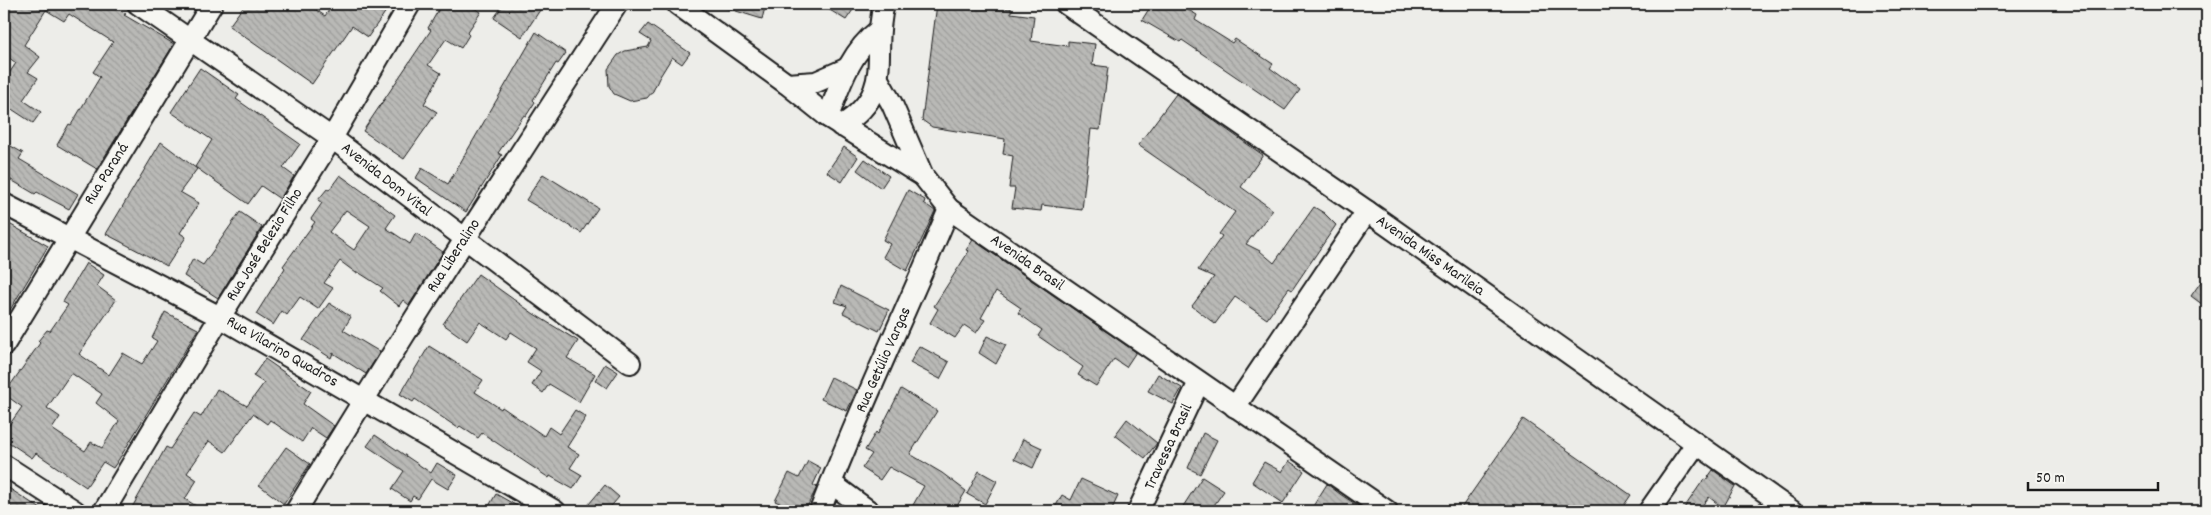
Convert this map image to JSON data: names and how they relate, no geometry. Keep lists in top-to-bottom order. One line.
{"streets":{"street":["Rua Paraná","Avenida Dom Vital","Rua José Belezio Filho","Rua Liberalino","Avenida Miss Marileia","Avenida Brasil","Rua Vilarino Quadros","Rua Getúlio Vargas","Travessa Brasil"]},"crossings":[["Rua Paraná","Avenida Dom Vital"],["Rua Paraná","Rua Vilarino Quadros"],["Avenida Dom Vital","Rua José Belezio Filho"],["Avenida Dom Vital","Rua Liberalino"],["Rua José Belezio Filho","Rua Vilarino Quadros"],["Rua Liberalino","Rua Vilarino Quadros"],["Avenida Brasil","Rua Getúlio Vargas"],["Avenida Brasil","Travessa Brasil"]],"scale_bar":"50 m"}
